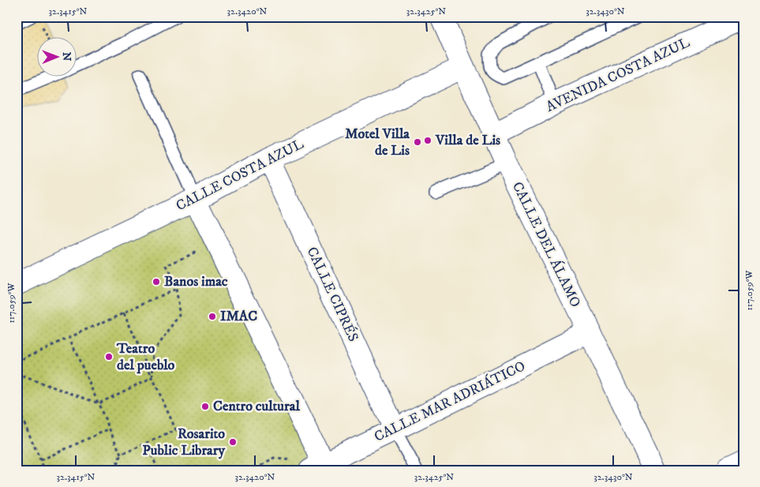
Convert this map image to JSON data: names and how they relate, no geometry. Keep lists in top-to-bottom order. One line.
{"streets":{"street":["AVENIDA COSTA AZUL","CALLE COSTA AZUL","CALLE DEL ÁLAMO","CALLE CIPRÉS","CALLE MAR ADRIÁTICO"]},"crossings":[["AVENIDA COSTA AZUL","CALLE DEL ÁLAMO"],["CALLE COSTA AZUL","CALLE DEL ÁLAMO"],["CALLE COSTA AZUL","CALLE CIPRÉS"],["CALLE DEL ÁLAMO","CALLE MAR ADRIÁTICO"],["CALLE CIPRÉS","CALLE MAR ADRIÁTICO"]],"places":["Villa de Lis","Motel Villa de Lis","Banos imac","IMAC","Teatro del pueblo","Centro cultural","Rosarito Public Library"],"north":"right","coordinates":["32.3415°N","32.3420°N","32.3425°N","32.3430°N","117.059°W"]}
